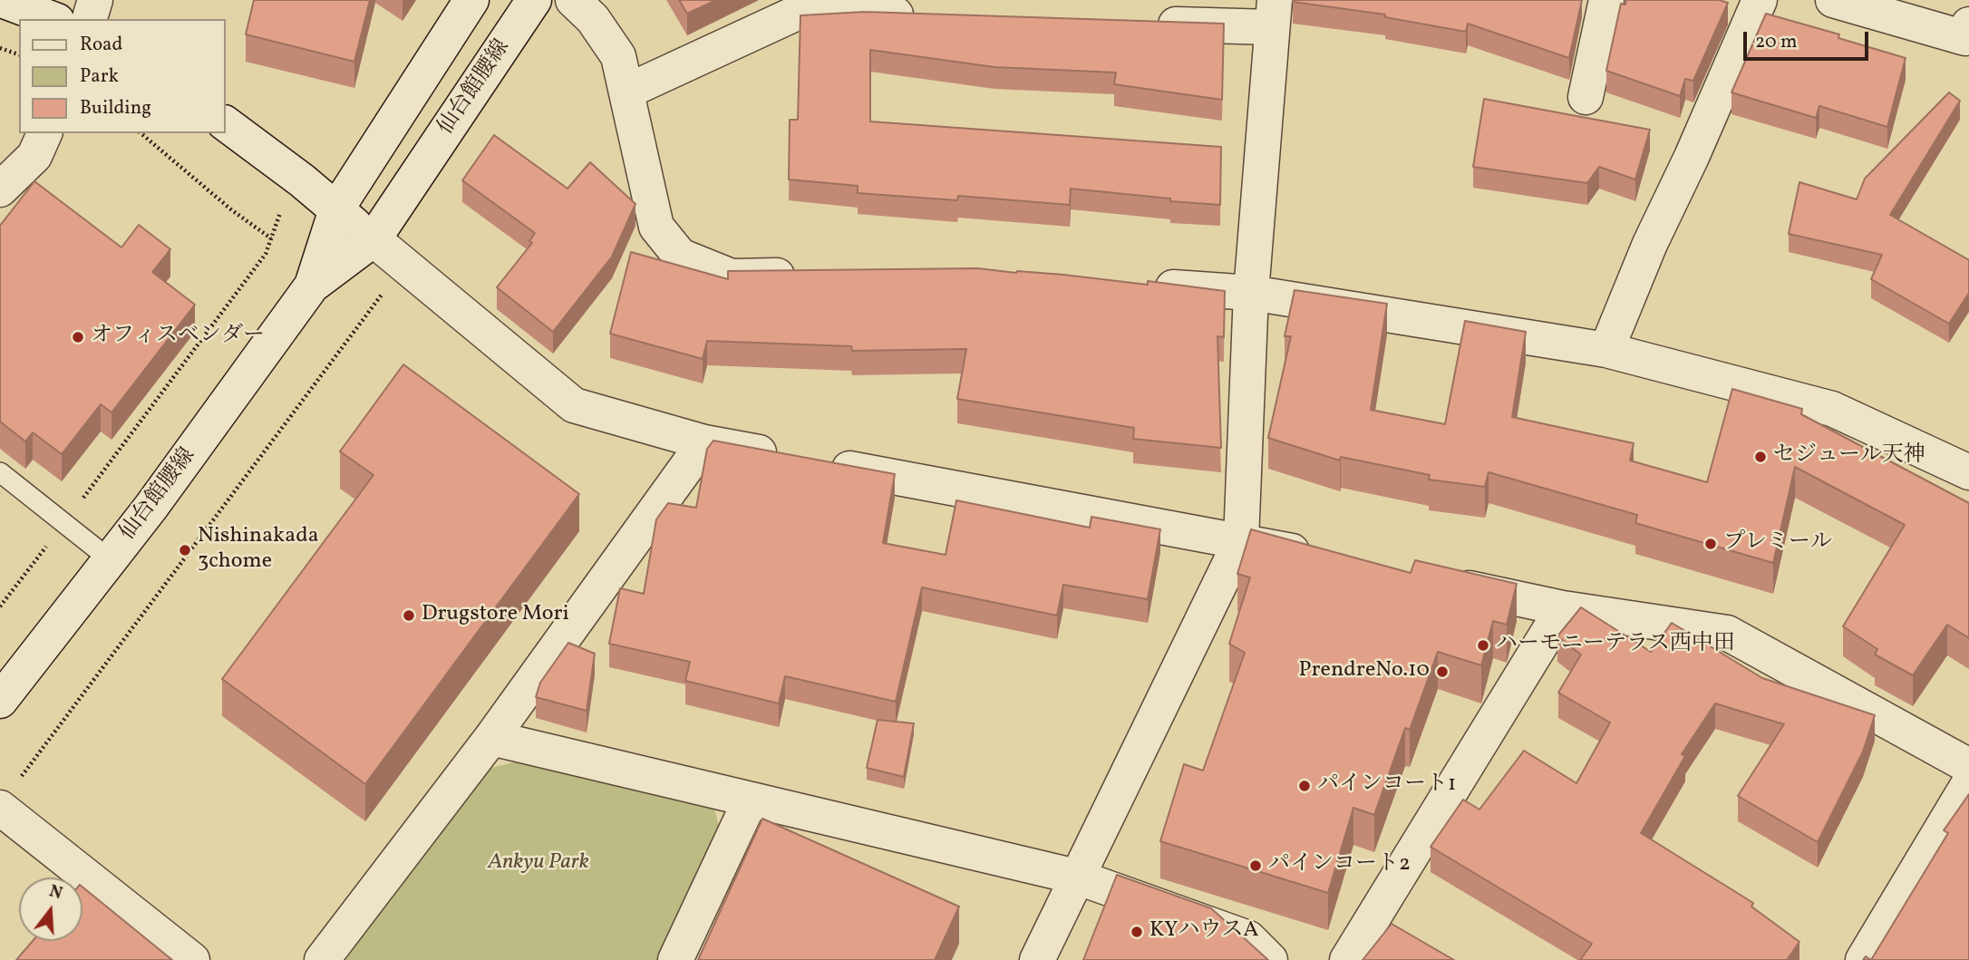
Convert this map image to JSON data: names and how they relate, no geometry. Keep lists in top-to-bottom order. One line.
{"streets":{"street":["仙台館腰線"]},"parks":["Ankyu Park"],"places":["オフィスベンダー","セジュール天神","プレミール","Nishinakada 3chome","Drugstore Mori","ハーモニーテラス西中田","PrendreNo.10","パインコート1","パインコート2","KYハウスA"],"legend":["Road","Park","Building"],"scale_bar":"20 m","north":"top"}
